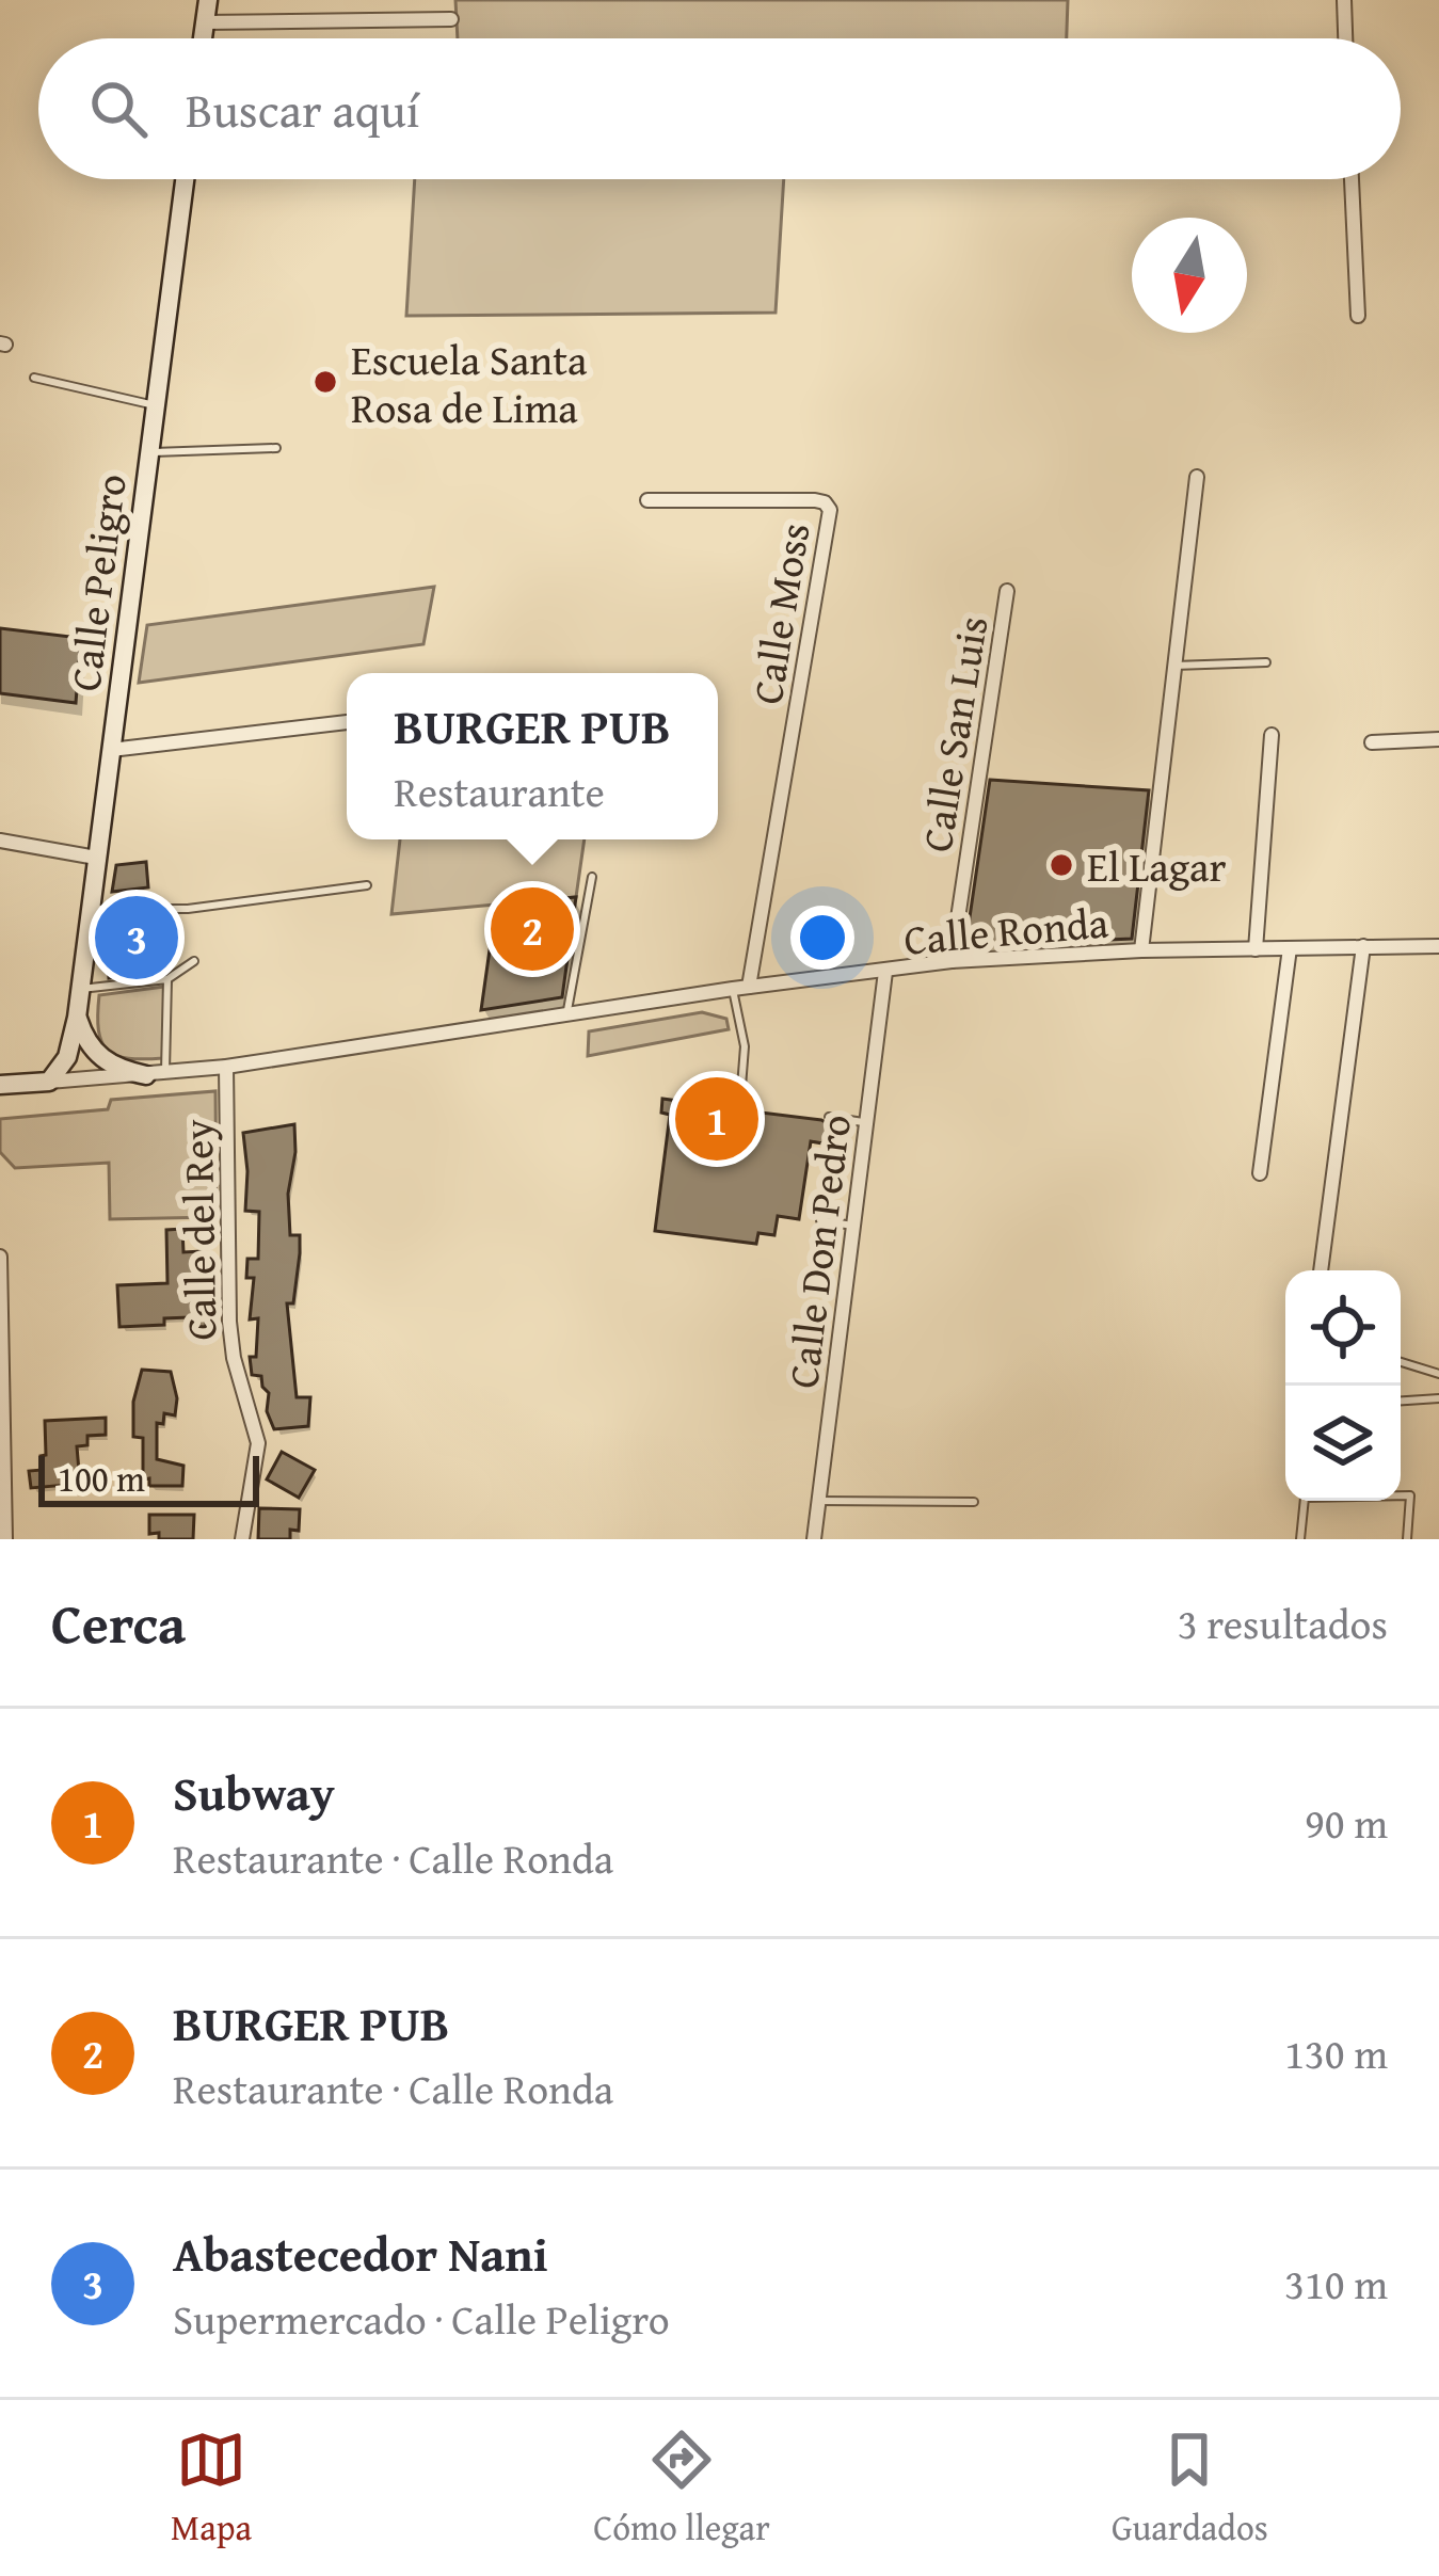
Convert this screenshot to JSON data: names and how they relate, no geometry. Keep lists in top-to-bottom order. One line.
{"streets":{"main road":["Calle Peligro"],"street":["Calle Moss","Calle San Luis","Calle Ronda","Calle del Rey","Calle Don Pedro"]},"crossings":[["Calle Peligro","Calle Ronda"],["Calle Moss","Calle Ronda"],["Calle San Luis","Calle Ronda"],["Calle Ronda","Calle del Rey"],["Calle Ronda","Calle Don Pedro"]],"places":["Escuela Santa Rosa de Lima","El Lagar"],"scale_bar":"100 m","north":"bottom","page":{"search":"Buscar aquí","popup":["BURGER PUB","Restaurante"],"pins":["2","3","1"],"scale":"100 m","heading":["Cerca","3 resultados"],"list":[{"mark":"1","name":"Subway","note":"Restaurante · Calle Ronda","value":"90 m"},{"mark":"2","name":"BURGER PUB","note":"Restaurante · Calle Ronda","value":"130 m"},{"mark":"3","name":"Abastecedor Nani","note":"Supermercado · Calle Peligro","value":"310 m"}],"nav":["Mapa","Cómo llegar","Guardados"]}}
